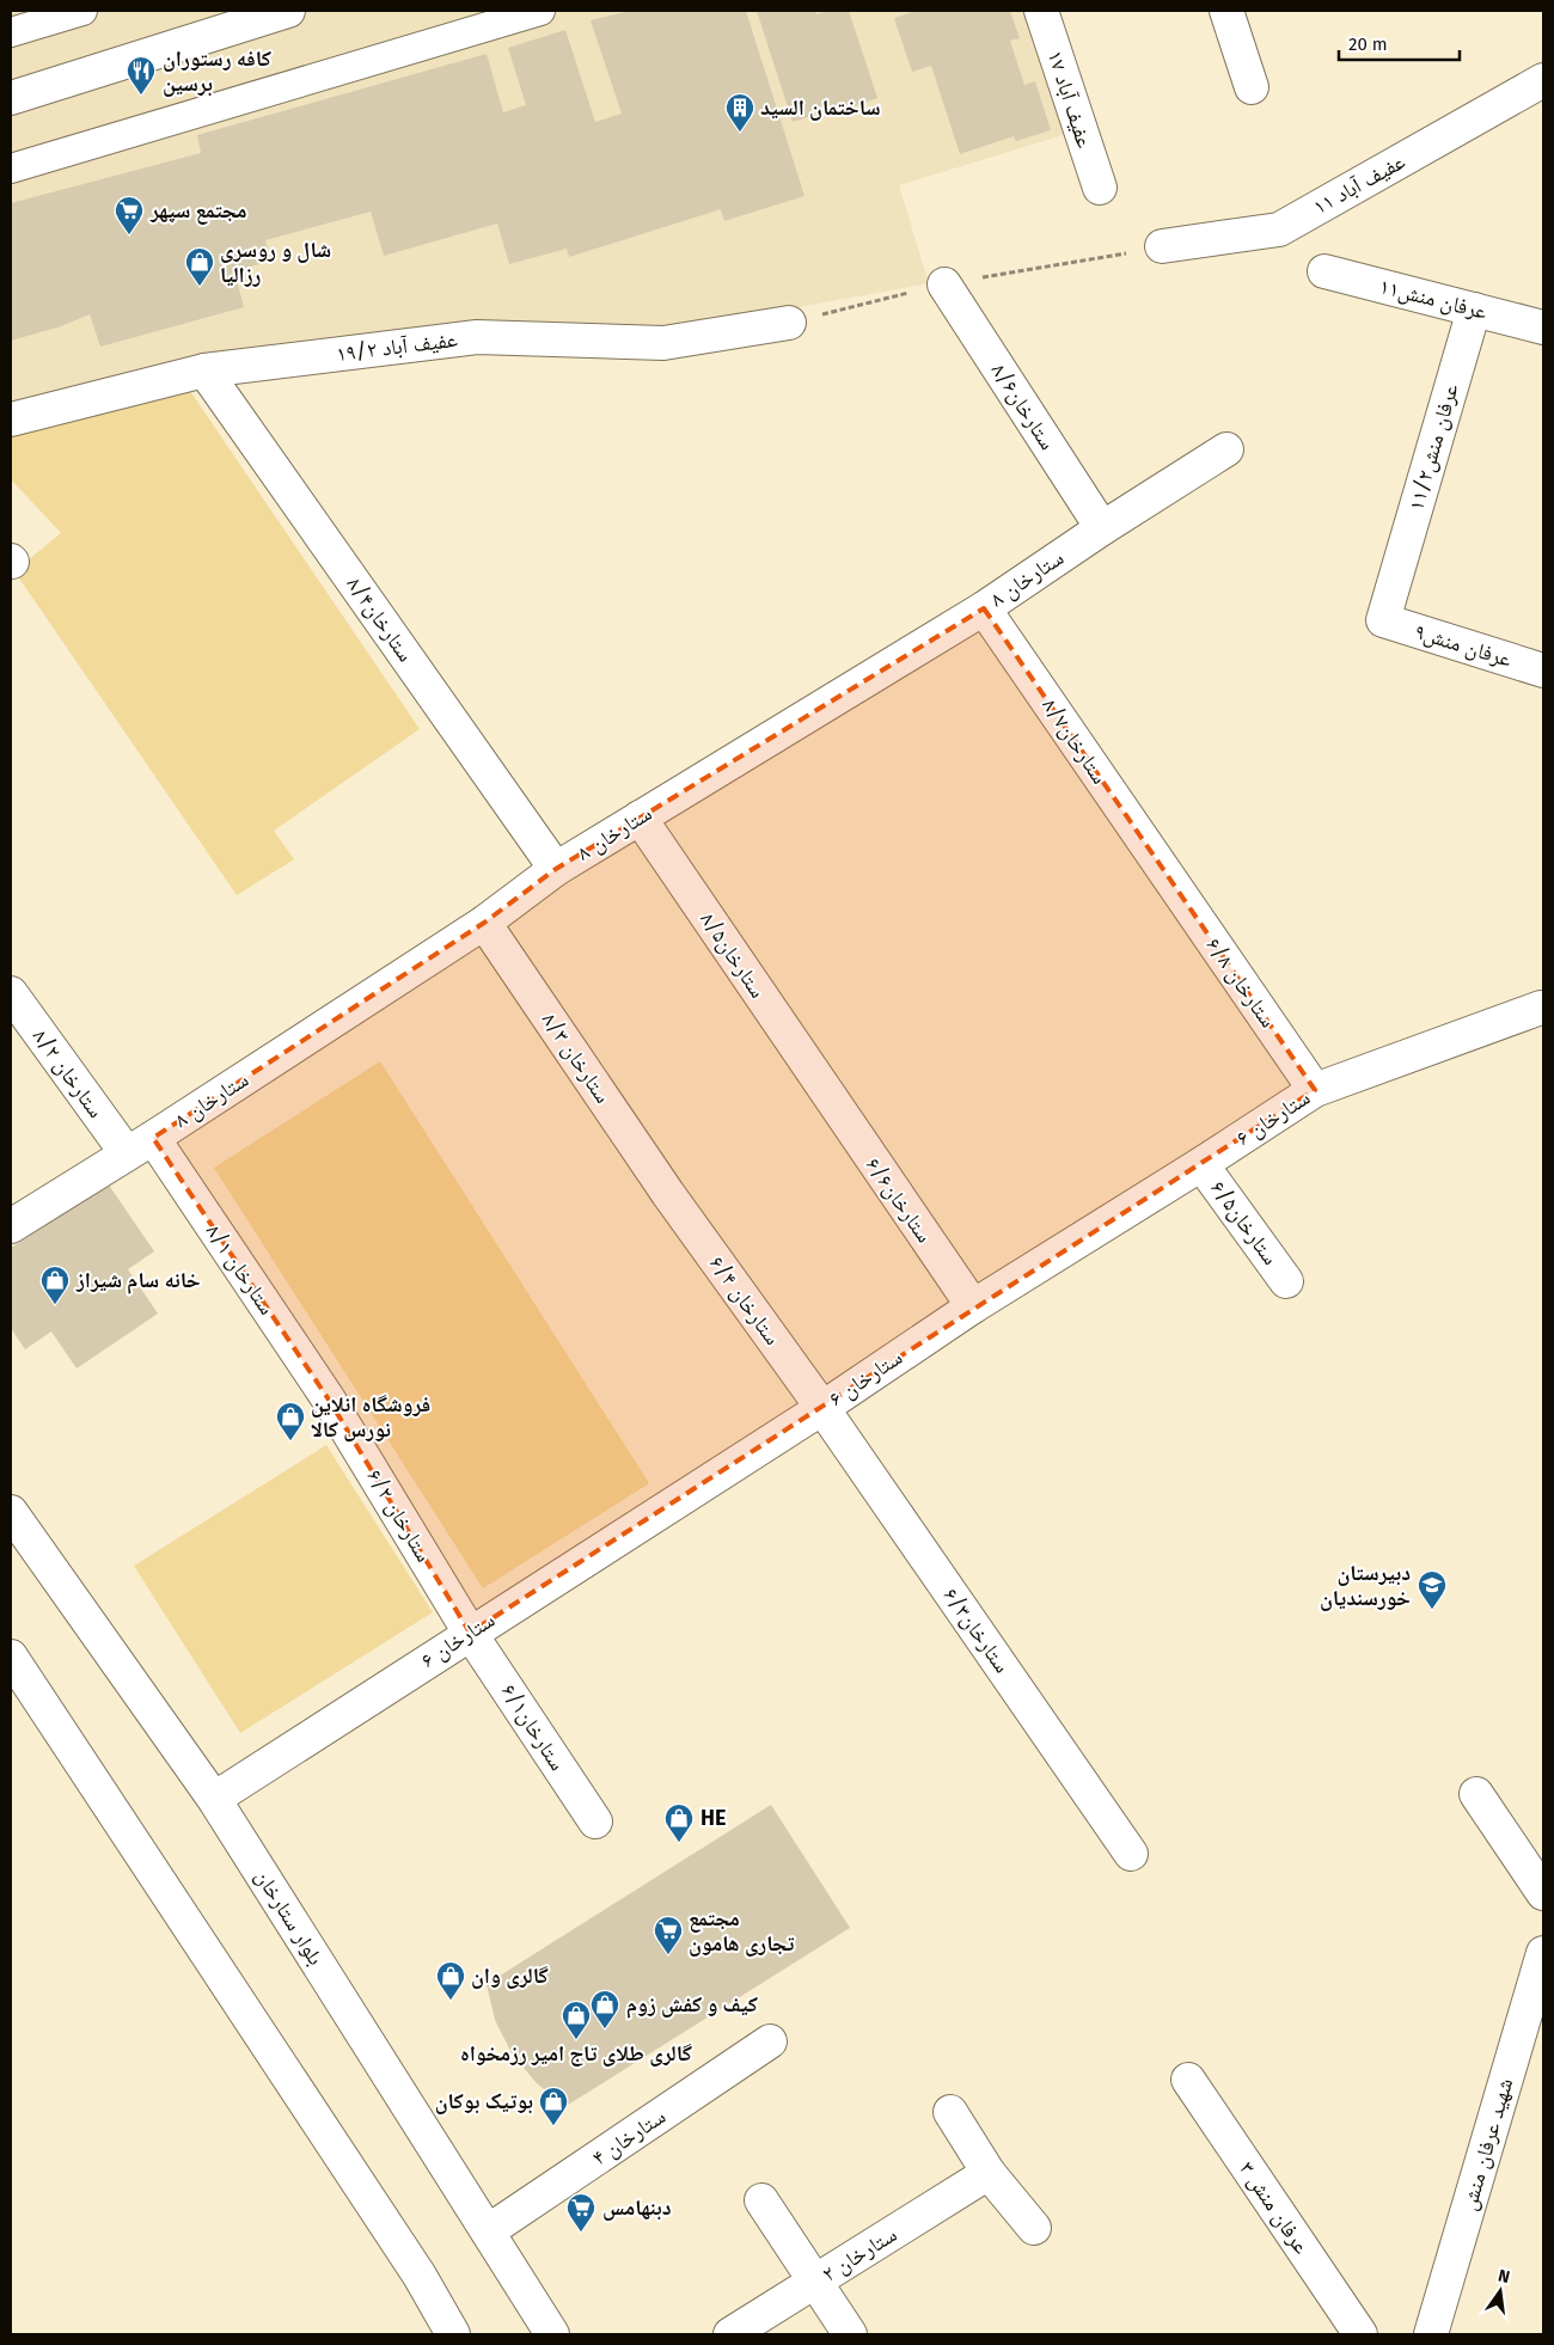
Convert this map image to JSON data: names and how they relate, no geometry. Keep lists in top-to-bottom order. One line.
{"streets":{"street":["عفیف آباد ۱۷","عفیف آباد ۱۱","عرفان منش۱۱","عفیف آباد ۱۹/۲","ستارخان۸/۶","عرفان منش۱۱/۲","ستارخان ۸","ستارخان۸/۴","عرفان منش۹","ستارخان۸/۷","ستارخان۸/۵","ستارخان ۶/۸","ستارخان ۸/۳","ستارخان ۸/۲","ستارخان ۶","ستارخان۶/۶","ستارخان۶/۵","ستارخان ۸/۱","ستارخان ۶/۴","ستارخان ۶/۲","ستارخان۶/۳","ستارخان۶/۱","بلوار ستارخان","۴ ستارخان","شهید عرفان منش","۳ عرفان منش","۲ ستارخان"]},"crossings":[["عرفان منش۱۱","عرفان منش۱۱/۲"],["عفیف آباد ۱۹/۲","ستارخان۸/۴"],["ستارخان۸/۶","ستارخان ۸"],["عرفان منش۱۱/۲","عرفان منش۹"],["ستارخان ۸","ستارخان۸/۴"],["ستارخان ۸","ستارخان۸/۷"],["ستارخان ۸","ستارخان۸/۵"],["ستارخان ۸","ستارخان ۸/۳"],["ستارخان ۸","ستارخان ۸/۲"],["ستارخان ۸","ستارخان ۸/۱"],["ستارخان۸/۷","ستارخان ۶/۸"],["ستارخان۸/۵","ستارخان۶/۶"],["ستارخان ۶/۸","ستارخان ۶"],["ستارخان ۸/۳","ستارخان ۶/۴"],["ستارخان ۸/۲","ستارخان ۸/۱"],["ستارخان ۶","ستارخان۶/۶"],["ستارخان ۶","ستارخان۶/۵"],["ستارخان ۶","ستارخان ۶/۴"],["ستارخان ۶","ستارخان ۶/۲"],["ستارخان ۶","ستارخان۶/۳"],["ستارخان ۶","ستارخان۶/۱"],["ستارخان ۶","بلوار ستارخان"],["ستارخان ۸/۱","ستارخان ۶/۲"],["ستارخان ۶/۴","ستارخان۶/۳"],["ستارخان ۶/۲","ستارخان۶/۱"],["بلوار ستارخان","۴ ستارخان"]],"places":{"restaurant":["کافه رستوران برسین"],"building":["ساختمان السید"],"supermarket":["مجتمع سپهر","مجتمع تجاری هامون","دبنهامس"],"shop":["شال و روسری رزالیا","خانه سام شیراز","فروشگاه انلاین نورس کالا","HE","گالری وان","کیف و کفش زوم","گالری طلای تاج امیر رزمخواه","بوتیک بوکان"],"school or university":["دبیرستان خورسندیان"]},"scale_bar":"20 m","north":"top"}
